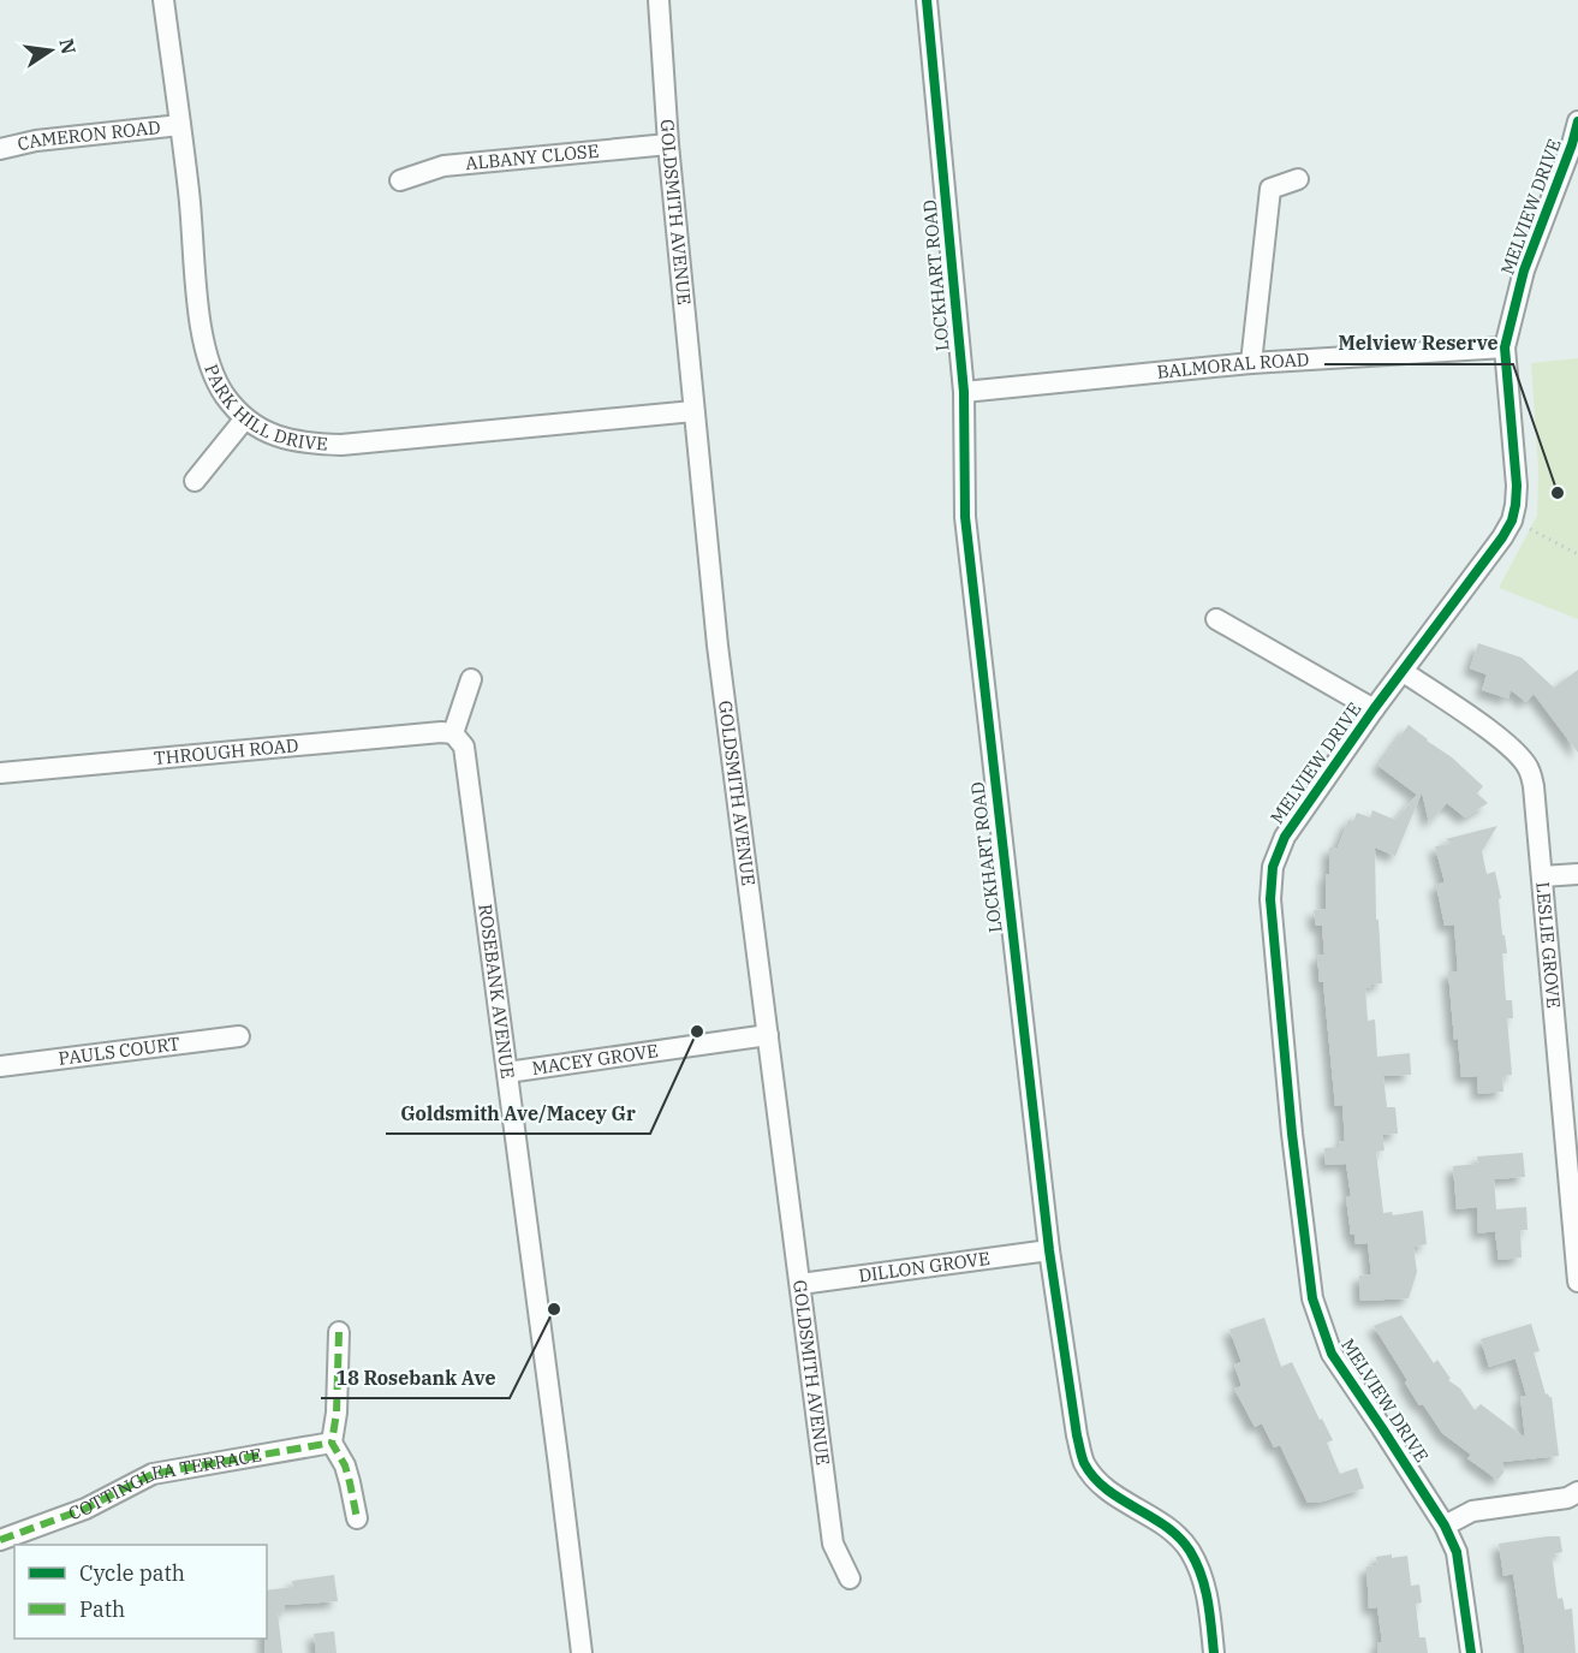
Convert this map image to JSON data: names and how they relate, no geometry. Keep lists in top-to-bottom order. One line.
{"streets":{"street":["CAMERON ROAD","ALBANY CLOSE","MELVIEW DRIVE","GOLDSMITH AVENUE","LOCKHART ROAD","BALMORAL ROAD","PARK HILL DRIVE","THROUGH ROAD","LESLIE GROVE","ROSEBANK AVENUE","PAULS COURT","MACEY GROVE","DILLON GROVE","COTTINGLEA TERRACE"]},"crossings":[["CAMERON ROAD","PARK HILL DRIVE"],["ALBANY CLOSE","GOLDSMITH AVENUE"],["MELVIEW DRIVE","BALMORAL ROAD"],["MELVIEW DRIVE","LESLIE GROVE"],["GOLDSMITH AVENUE","PARK HILL DRIVE"],["GOLDSMITH AVENUE","MACEY GROVE"],["GOLDSMITH AVENUE","DILLON GROVE"],["LOCKHART ROAD","BALMORAL ROAD"],["LOCKHART ROAD","DILLON GROVE"],["THROUGH ROAD","ROSEBANK AVENUE"],["ROSEBANK AVENUE","MACEY GROVE"]],"places":["Melview Reserve","Goldsmith Ave/Macey Gr","18 Rosebank Ave"],"legend":["Cycle path","Path"],"north":"right"}
